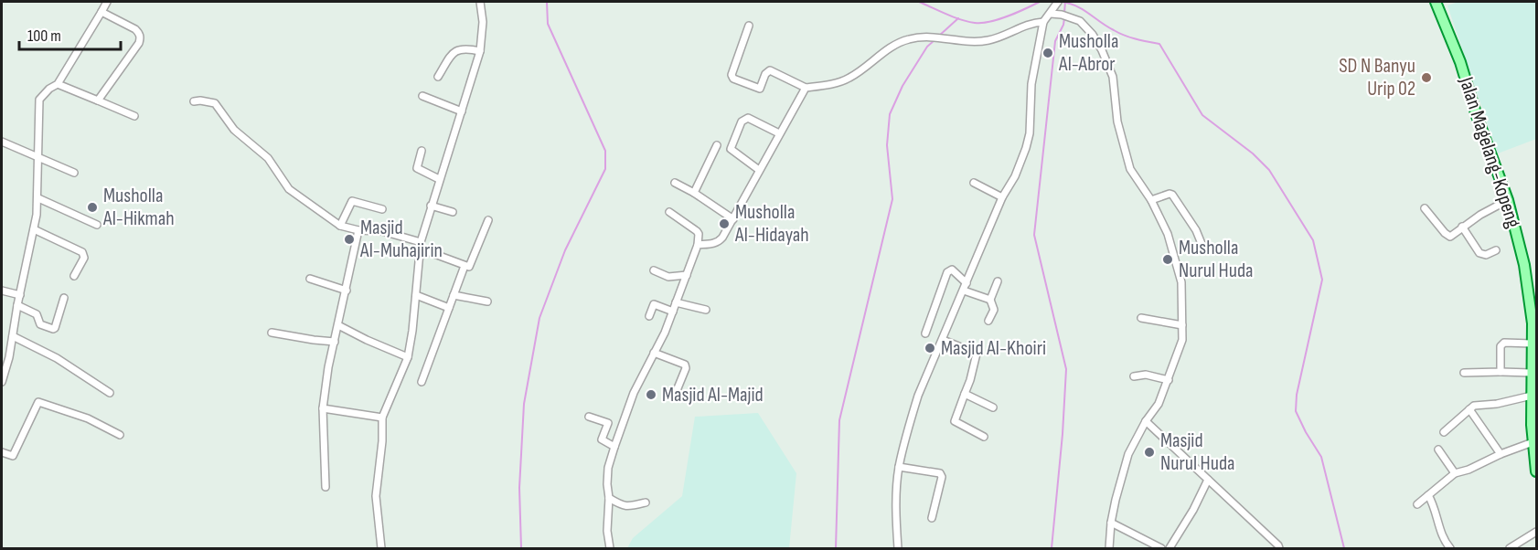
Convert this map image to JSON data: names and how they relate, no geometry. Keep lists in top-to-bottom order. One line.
{"streets":{"main road":["Jalan Magelang-Kopeng"]},"places":["Musholla Al-Abror","SD N Banyu Urip 02","Musholla Al-Hikmah","Musholla Al-Hidayah","Masjid Al-Muhajirin","Musholla Nurul Huda","Masjid Al-Khoiri","Masjid Al-Majid","Masjid Nurul Huda"],"scale_bar":"100 m"}
